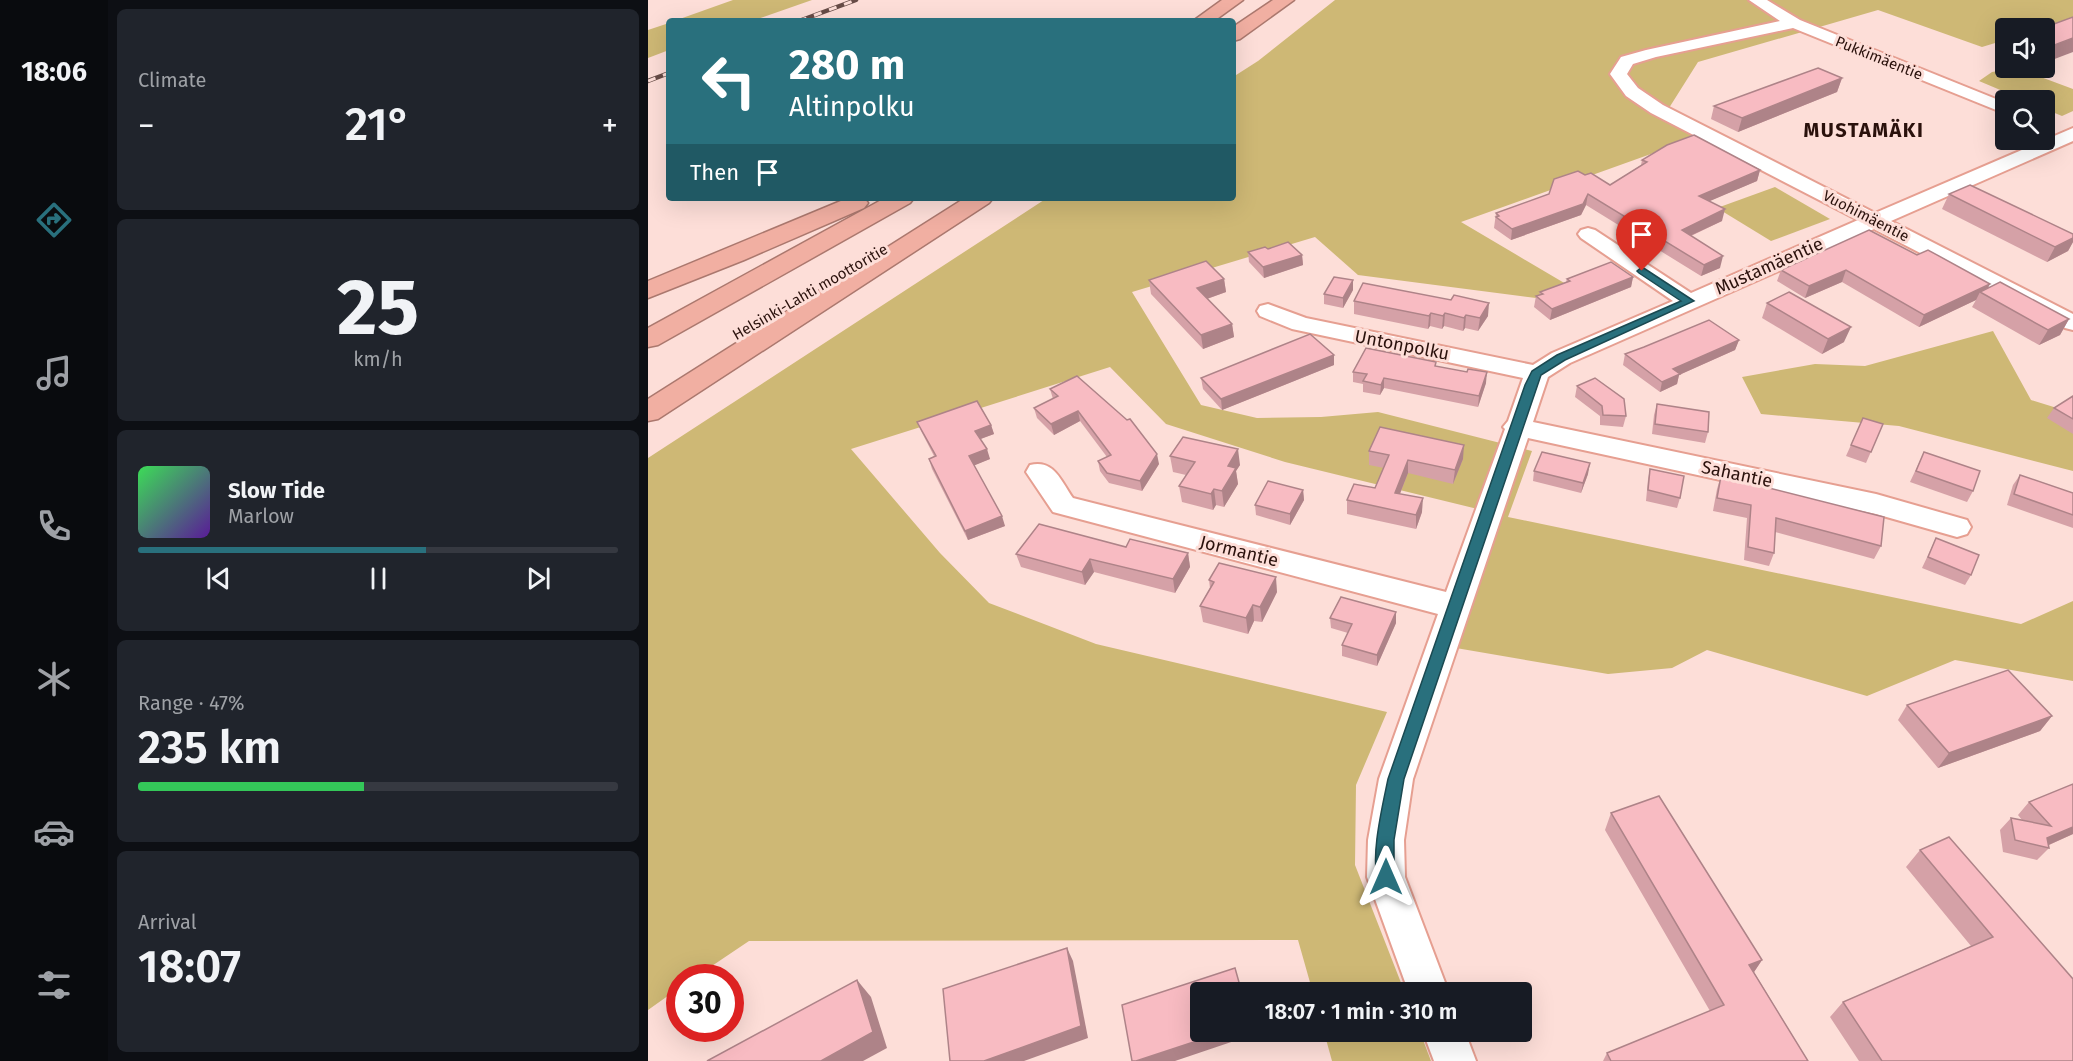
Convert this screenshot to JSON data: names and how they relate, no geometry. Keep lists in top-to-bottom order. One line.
{"streets":{"highway":["Helsinki-Lahti moottoritie"],"street":["Pukkimäentie","Vuohimäentie","Mustamäentie","Untonpolku","Sahantie","Jormantie"]},"crossings":[["Pukkimäentie","Vuohimäentie"],["Vuohimäentie","Mustamäentie"],["Mustamäentie","Untonpolku"]],"districts":["MUSTAMÄKI"],"page":{"tabs":"18:06","tile":["Climate",["25","km/h"],["Range · 47%","235 km"],["Arrival","18:07"]],"turn":["280 m","Altinpolku"],"heat":["−","21°","+"],"then":"Then","song":["Slow Tide","Marlow"],"limit":"30","trip":"18:07 · 1 min · 310 m"}}
